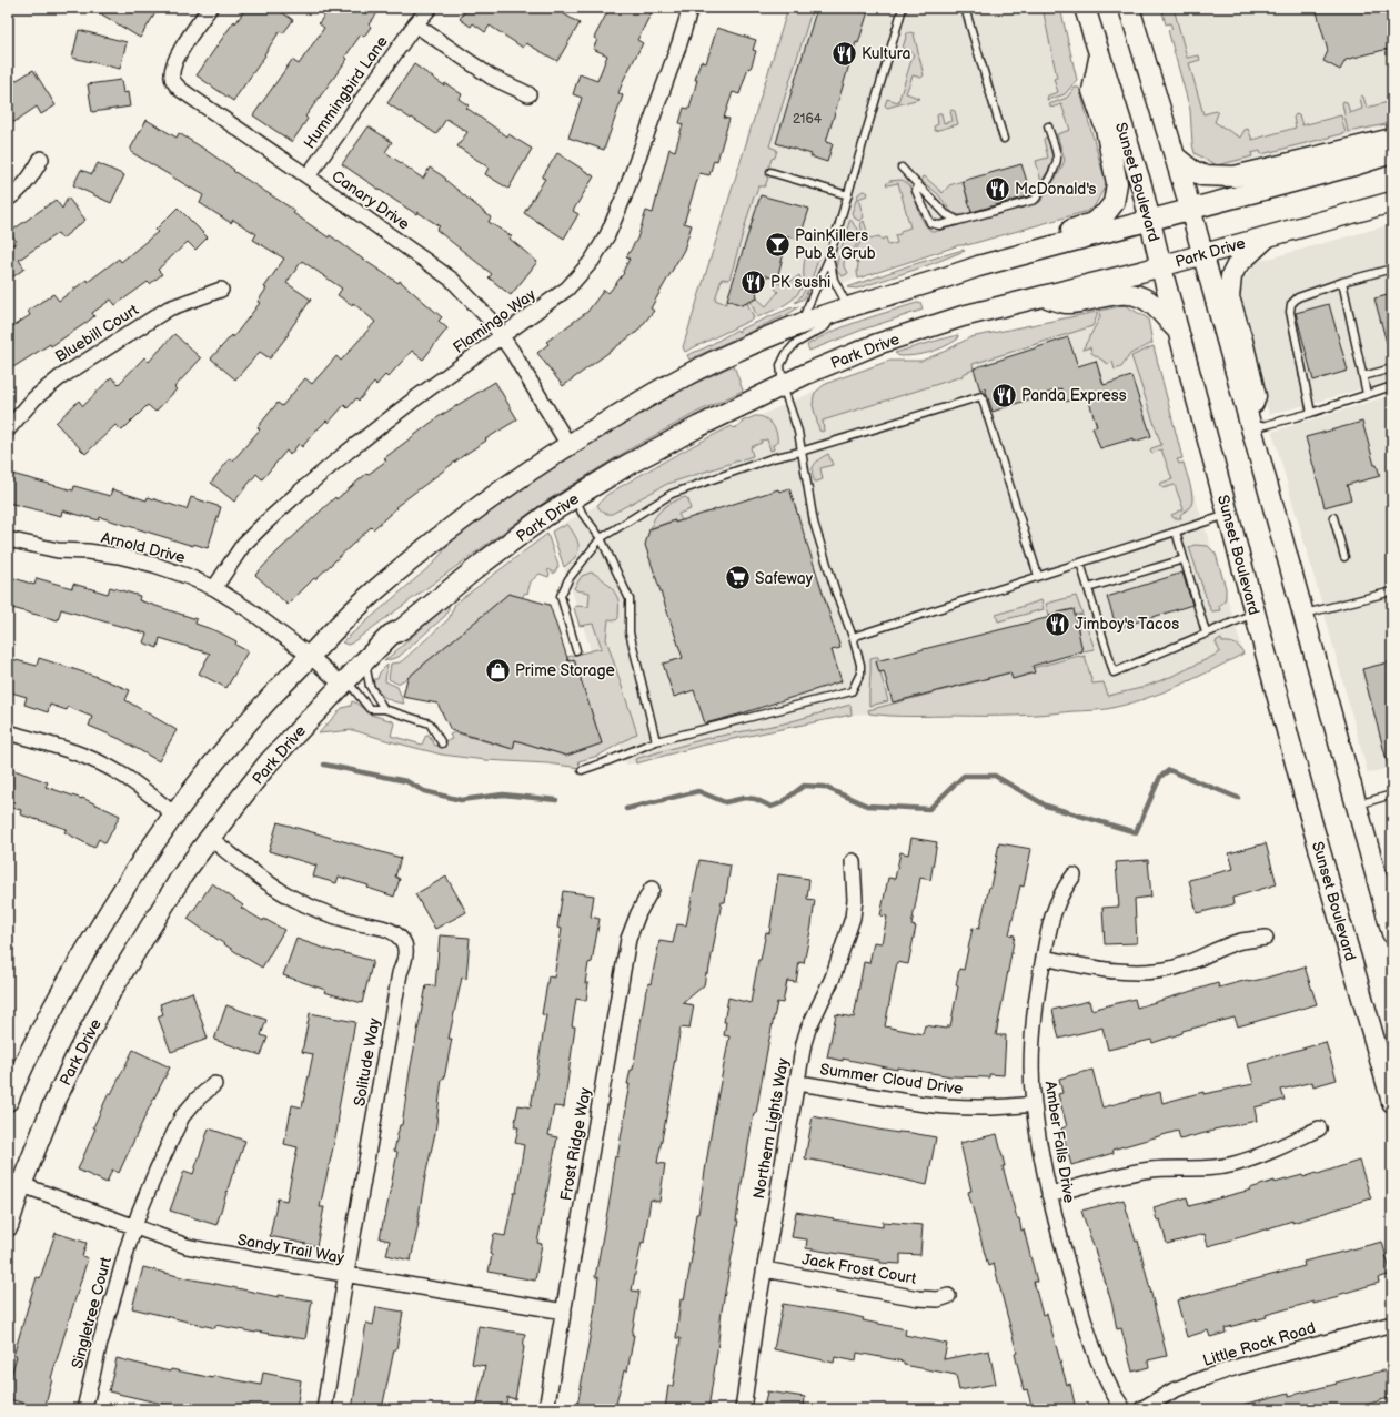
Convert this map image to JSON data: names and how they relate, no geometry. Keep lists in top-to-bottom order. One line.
{"streets":{"main road":["Sunset Boulevard","Park Drive"],"street":["Hummingbird Lane","Canary Drive","Flamingo Way","Bluebill Court","Arnold Drive","Solitude Way","Summer Cloud Drive","Northern Lights Way","Amber Falls Drive","Frost Ridge Way","Sandy Trail Way","Jack Frost Court","Singletree Court","Little Rock Road"]},"crossings":[["Hummingbird Lane","Canary Drive"],["Sunset Boulevard","Park Drive"],["Canary Drive","Flamingo Way"],["Park Drive","Arnold Drive"],["Park Drive","Solitude Way"],["Park Drive","Sandy Trail Way"],["Flamingo Way","Arnold Drive"],["Solitude Way","Sandy Trail Way"],["Summer Cloud Drive","Northern Lights Way"],["Summer Cloud Drive","Amber Falls Drive"],["Northern Lights Way","Jack Frost Court"],["Frost Ridge Way","Sandy Trail Way"],["Sandy Trail Way","Singletree Court"]],"places":{"restaurant":["Kultura","McDonald's","PK sushi","Panda Express","Jimboy's Tacos"],"bar":["PainKillers Pub & Grub"],"supermarket":["Safeway"],"shop":["Prime Storage"]},"house_numbers":["2164"]}
